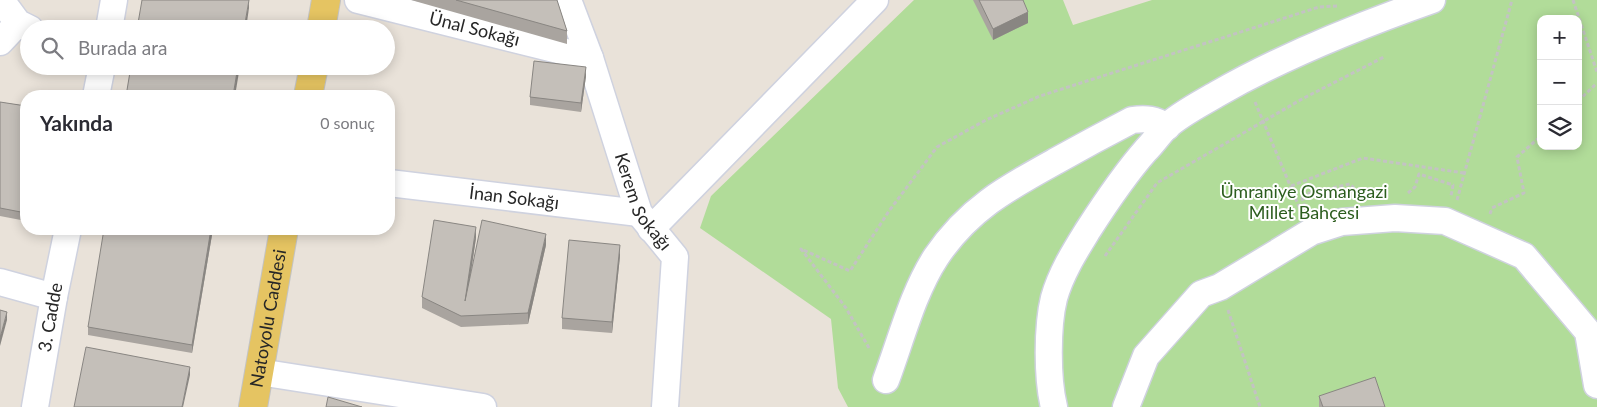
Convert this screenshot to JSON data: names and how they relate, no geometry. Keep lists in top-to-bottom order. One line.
{"streets":{"main road":["Natoyolu Caddesi"],"street":["Ünal Sokağı","İnan Sokağı","Kerem Sokağı","3. Cadde"]},"crossings":[["Ünal Sokağı","Kerem Sokağı"],["İnan Sokağı","Kerem Sokağı"]],"parks":["Ümraniye Osmangazi Millet Bahçesi"],"page":{"map_buttons":["+","−"],"search":"Burada ara","heading":["Yakında","0 sonuç"]}}
